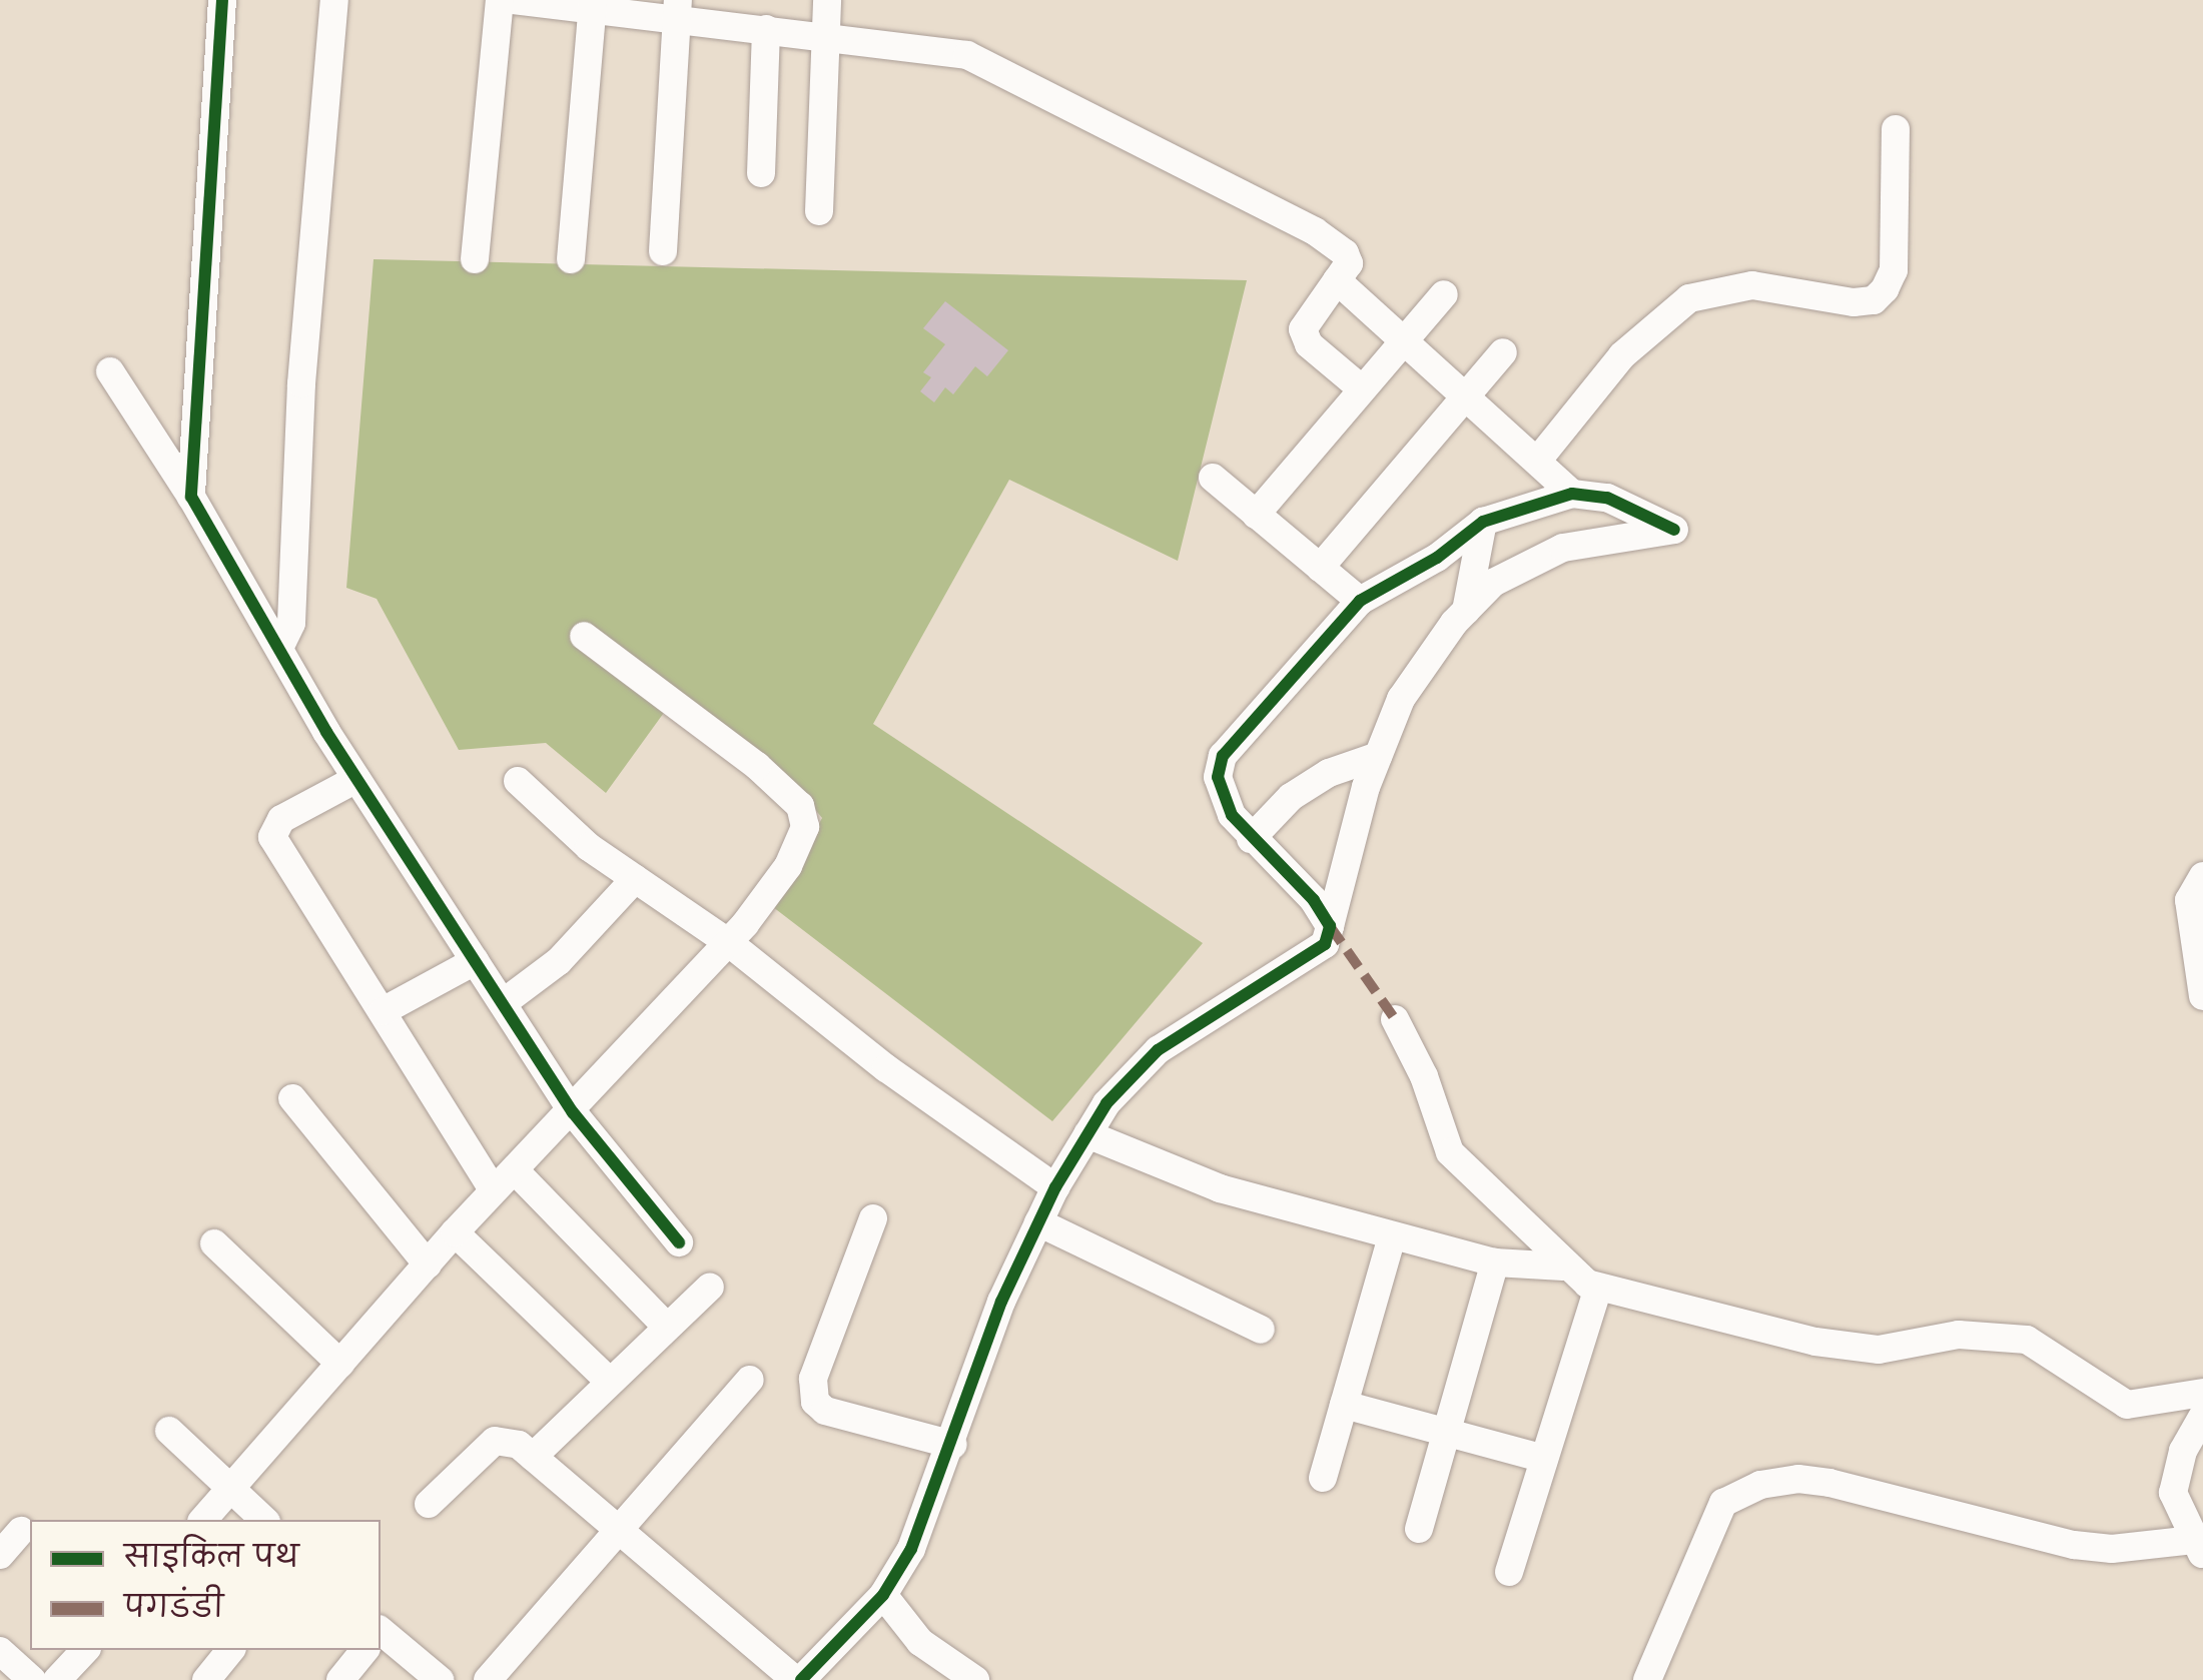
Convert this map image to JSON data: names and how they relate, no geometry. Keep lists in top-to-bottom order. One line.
{"legend":["साइकिल पथ","पगडंडी"]}
